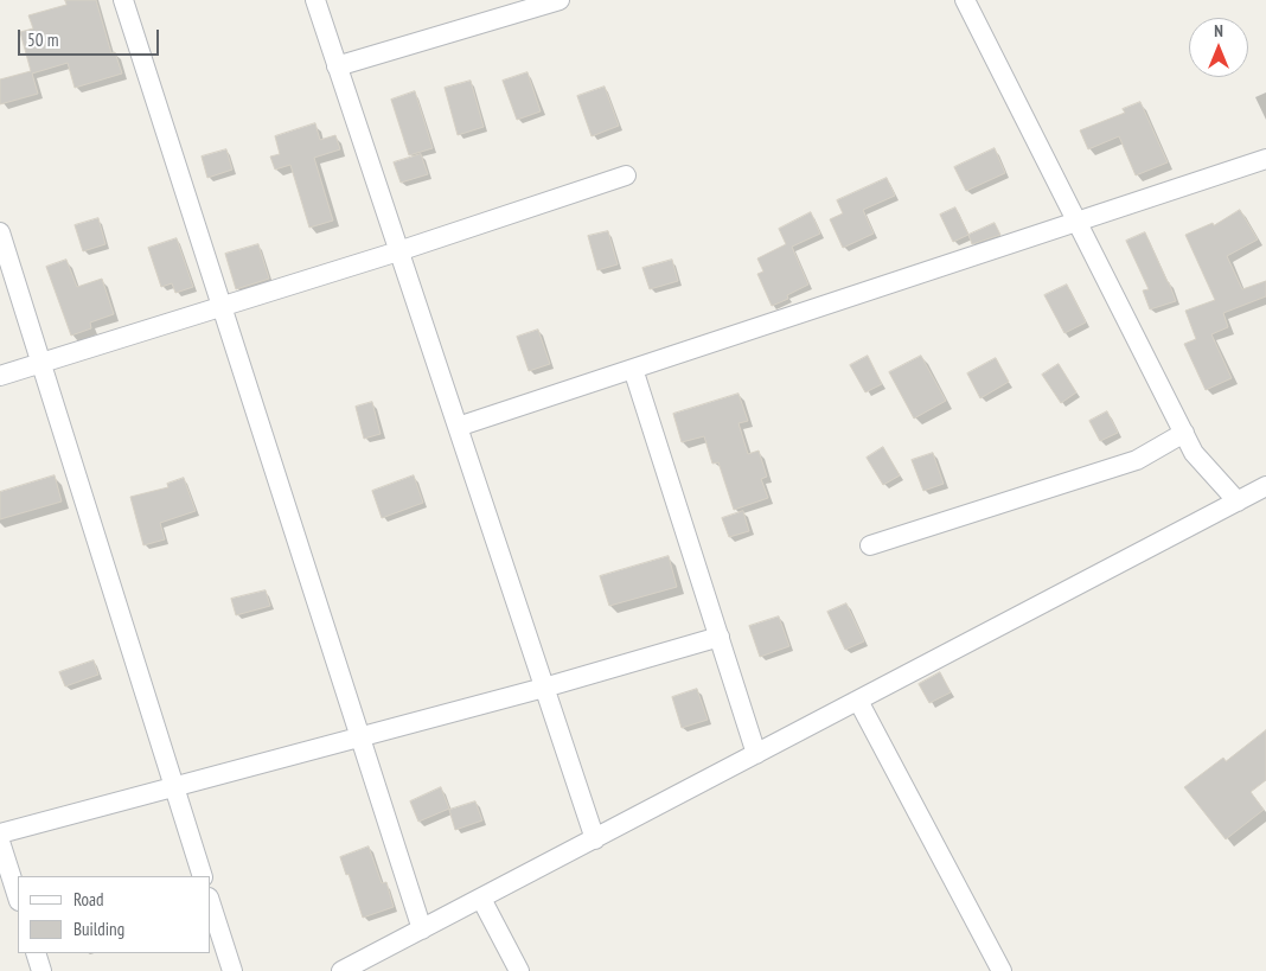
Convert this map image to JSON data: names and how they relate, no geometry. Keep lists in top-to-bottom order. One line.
{"legend":["Road","Building"],"scale_bar":"50 m","north":"top"}
